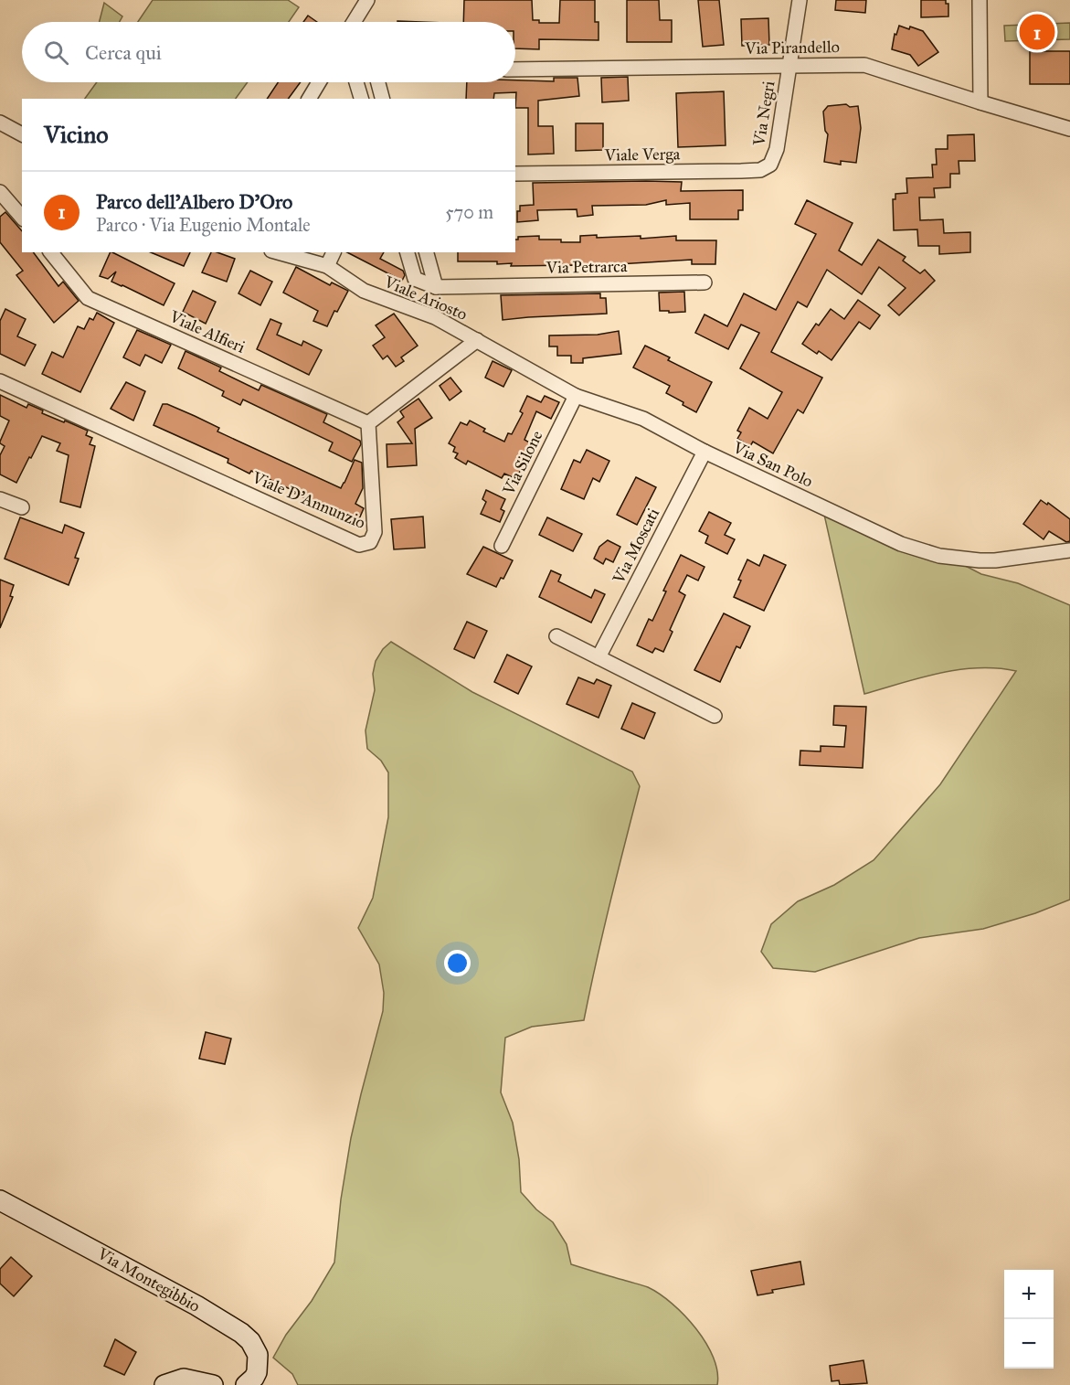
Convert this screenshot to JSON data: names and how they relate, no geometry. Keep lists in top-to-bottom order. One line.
{"streets":{"main road":["Via Montegibbio"],"street":["Via Pirandello","Via Negri","Viale Verga","Via Petrarca","Viale Ariosto","Viale Alfieri","Via Silone","Via San Polo","Viale D'Annunzio","Via Moscati"]},"crossings":[["Via Pirandello","Via Negri"],["Via Negri","Viale Verga"],["Viale Ariosto","Via San Polo"],["Viale Alfieri","Viale D'Annunzio"],["Via Silone","Via San Polo"],["Via San Polo","Via Moscati"]],"page":{"pins":"1","search":"Cerca qui","heading":"Vicino","list":[{"mark":"1","name":"Parco dell'Albero D'Oro","note":"Parco · Via Eugenio Montale","value":"570 m"}],"map_buttons":["+","−"]}}
